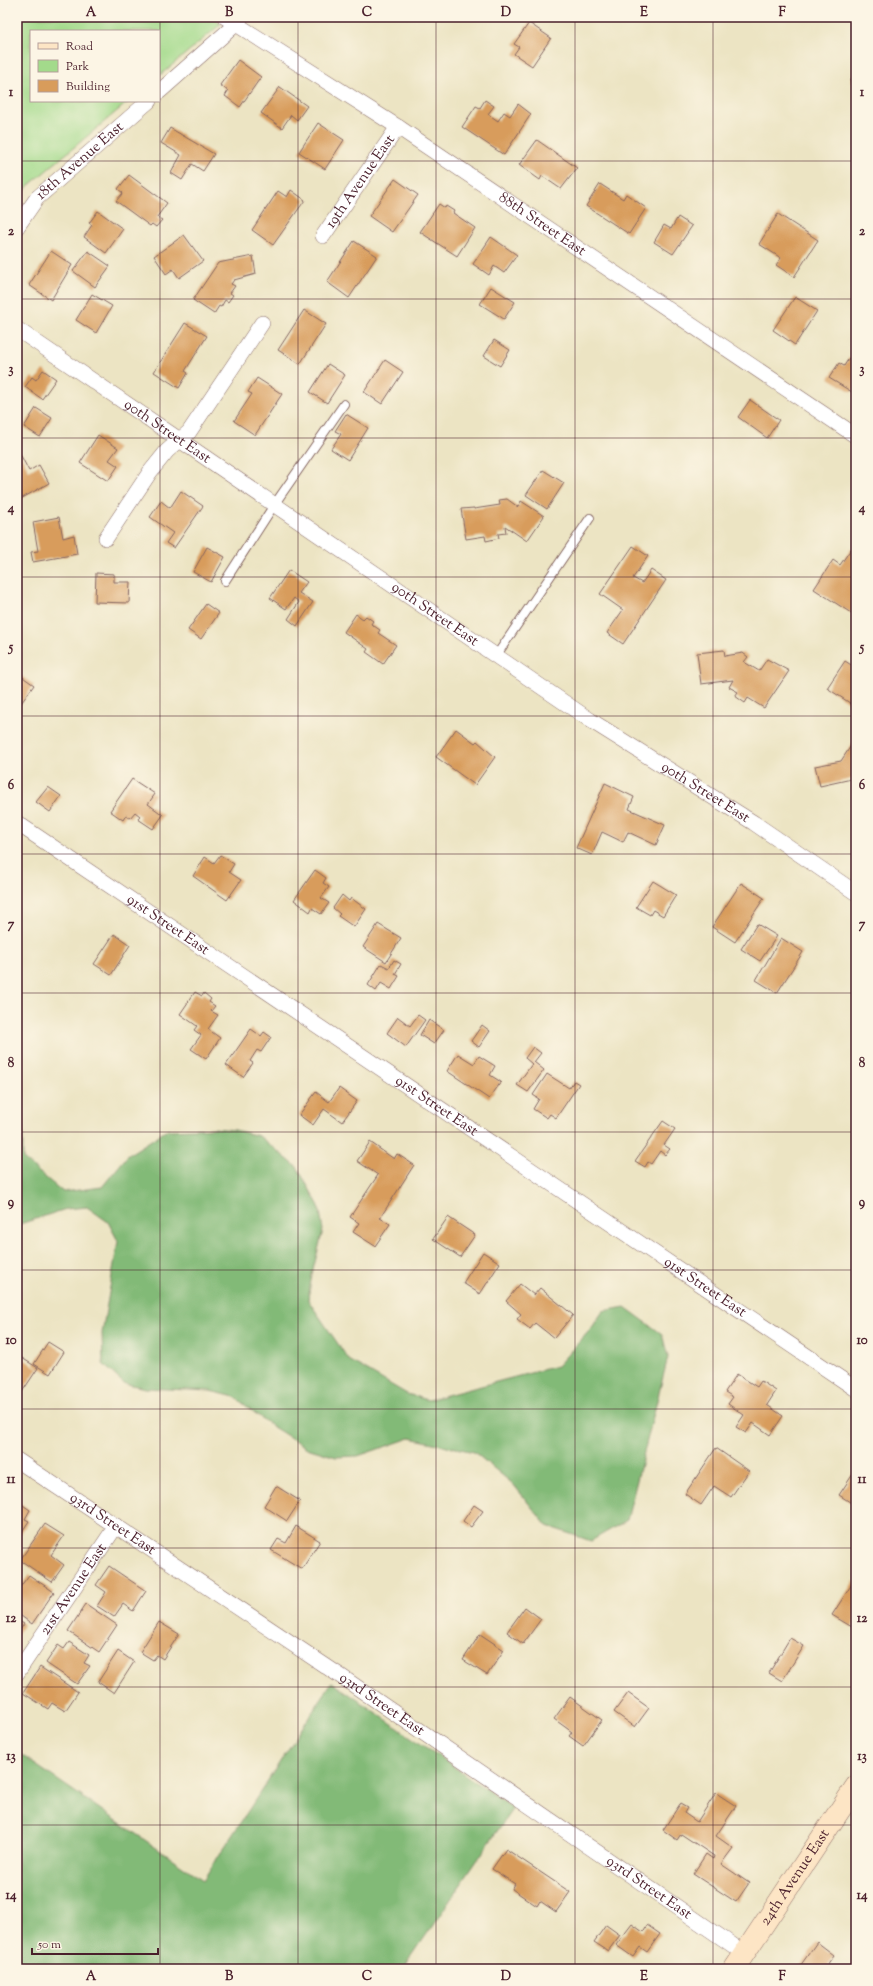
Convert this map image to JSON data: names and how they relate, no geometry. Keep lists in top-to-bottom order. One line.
{"streets":{"street":["18th Avenue East","19th Avenue East","88th Street East","90th Street East","91st Street East","93rd Street East","21st Avenue East","24th Avenue East"]},"crossings":[["19th Avenue East","88th Street East"],["93rd Street East","21st Avenue East"],["93rd Street East","24th Avenue East"]],"legend":["Road","Park","Building"],"scale_bar":"50 m","grid":{"columns":["A","B","C","D","E","F"],"rows":["1","2","3","4","5","6","7","8","9","10","11","12","13","14"]}}
